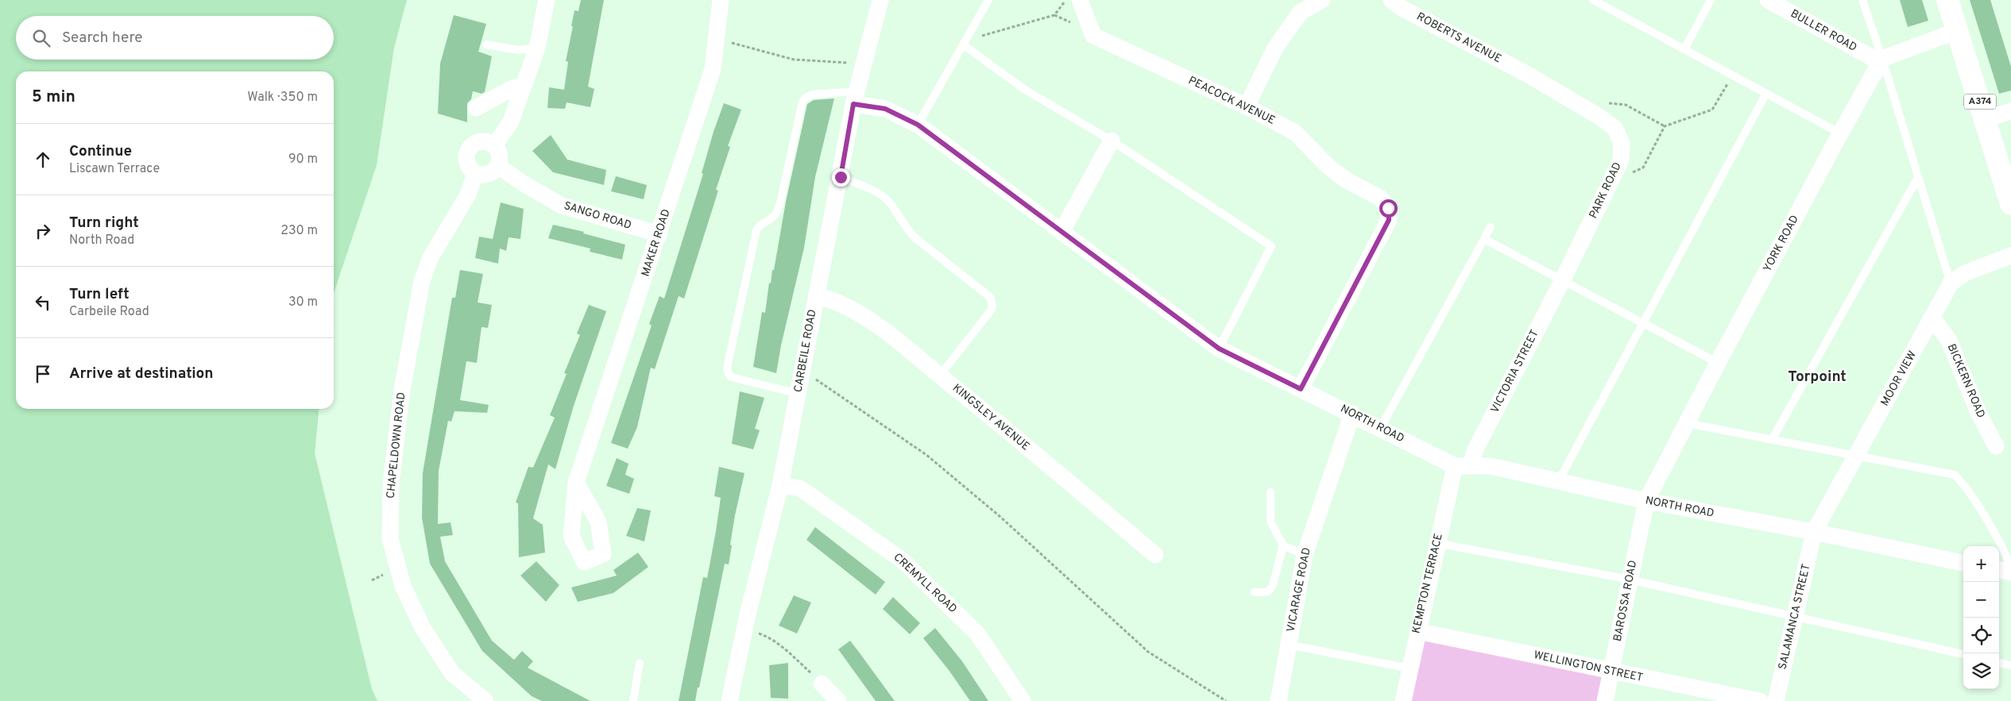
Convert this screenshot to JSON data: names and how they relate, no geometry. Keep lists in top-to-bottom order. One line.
{"streets":{"main road":["A374"],"street":["BULLER ROAD","ROBERTS AVENUE","PEACOCK AVENUE","PARK ROAD","SANGO ROAD","MAKER ROAD","YORK ROAD","CARBEILE ROAD","VICTORIA STREET","MOOR VIEW","BICKERN ROAD","KINGSLEY AVENUE","NORTH ROAD","CHAPELDOWN ROAD","CREMYLL ROAD","KEMPTON TERRACE","VICARAGE ROAD","BAROSSA ROAD","SALAMANCA STREET","WELLINGTON STREET"]},"crossings":[["BULLER ROAD","YORK ROAD"],["ROBERTS AVENUE","PARK ROAD"],["PEACOCK AVENUE","NORTH ROAD"],["PARK ROAD","VICTORIA STREET"],["SANGO ROAD","MAKER ROAD"],["SANGO ROAD","CHAPELDOWN ROAD"],["YORK ROAD","NORTH ROAD"],["YORK ROAD","BAROSSA ROAD"],["CARBEILE ROAD","KINGSLEY AVENUE"],["CARBEILE ROAD","NORTH ROAD"],["CARBEILE ROAD","CREMYLL ROAD"],["VICTORIA STREET","NORTH ROAD"],["VICTORIA STREET","KEMPTON TERRACE"],["MOOR VIEW","BICKERN ROAD"],["MOOR VIEW","NORTH ROAD"],["MOOR VIEW","SALAMANCA STREET"],["NORTH ROAD","KEMPTON TERRACE"],["NORTH ROAD","VICARAGE ROAD"],["NORTH ROAD","BAROSSA ROAD"],["NORTH ROAD","SALAMANCA STREET"],["KEMPTON TERRACE","WELLINGTON STREET"],["BAROSSA ROAD","WELLINGTON STREET"]],"districts":["Torpoint"],"page":{"search":"Search here","heading":["5 min","Walk · 350 m"],"list":[["Continue","Liscawn Terrace","90 m"],["Turn right","North Road","230 m"],["Turn left","Carbeile Road","30 m"],"Arrive at destination"],"map_buttons":["+","−"]}}
